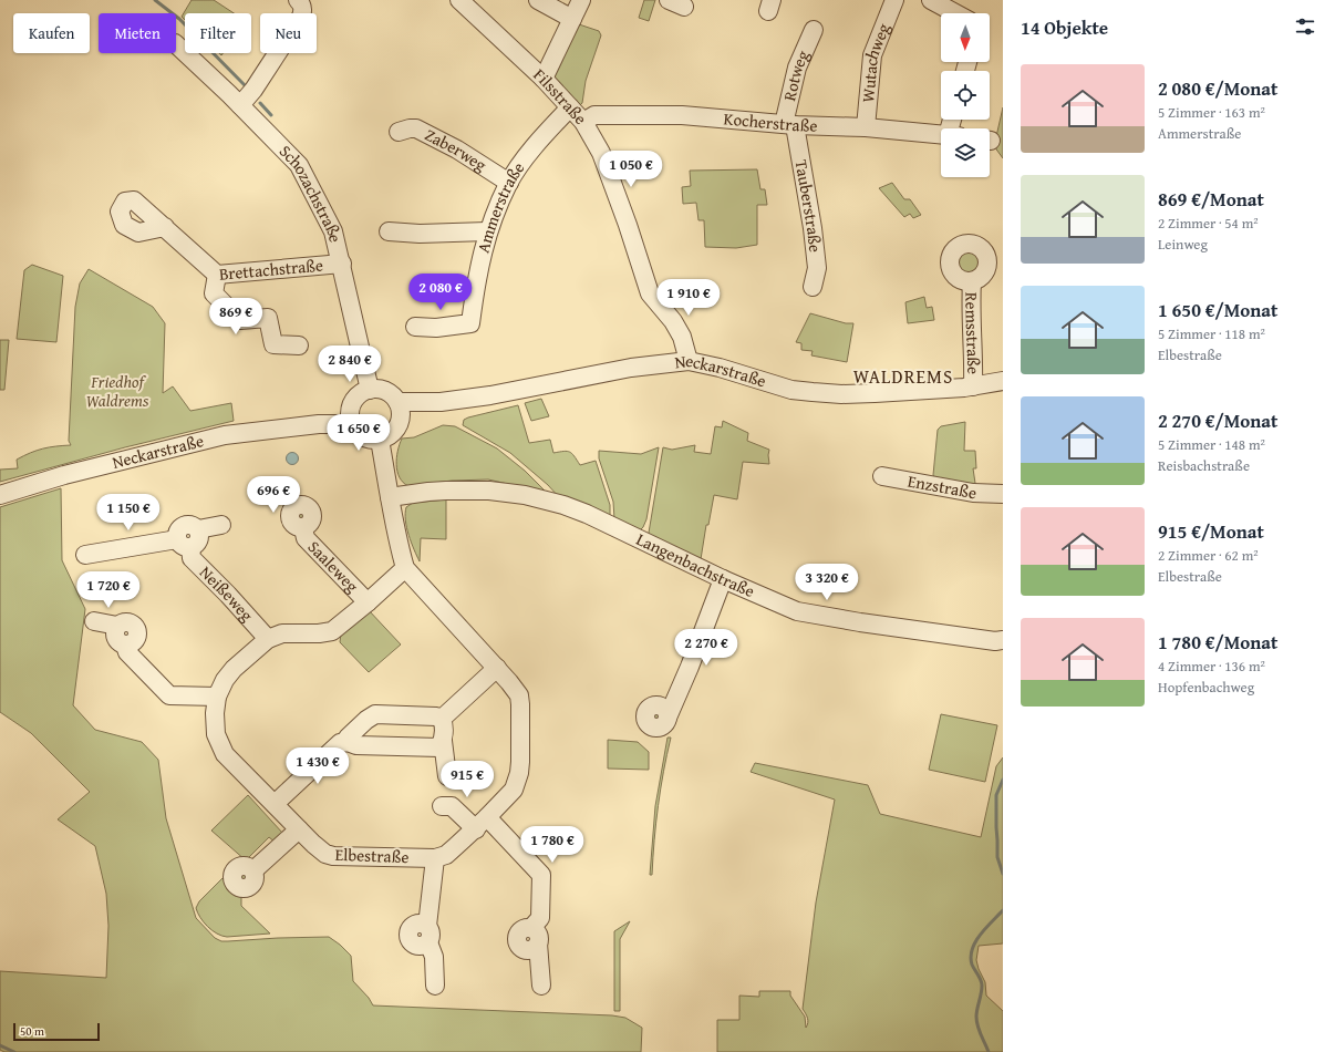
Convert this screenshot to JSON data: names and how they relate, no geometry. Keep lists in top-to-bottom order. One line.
{"streets":{"street":["Wutachweg","Rotweg","Filsstraße","Kocherstraße","Zaberweg","Schozachstraße","Tauberstraße","Ammerstraße","Brettachstraße","Remsstraße","Neckarstraße","Enzstraße","Langenbachstraße","Saaleweg","Neißeweg","Elbestraße"]},"crossings":[["Wutachweg","Kocherstraße"],["Rotweg","Kocherstraße"],["Rotweg","Tauberstraße"],["Filsstraße","Kocherstraße"],["Filsstraße","Ammerstraße"],["Filsstraße","Neckarstraße"],["Kocherstraße","Tauberstraße"],["Zaberweg","Ammerstraße"],["Schozachstraße","Brettachstraße"],["Schozachstraße","Neckarstraße"],["Schozachstraße","Elbestraße"],["Remsstraße","Neckarstraße"],["Neckarstraße","Elbestraße"],["Langenbachstraße","Elbestraße"],["Saaleweg","Elbestraße"],["Neißeweg","Elbestraße"]],"districts":["WALDREMS"],"parks":["Friedhof Waldrems"],"scale_bar":"50 m","north":"bottom","page":{"heading":"14 Objekte","chip":["Kaufen","Mieten","Filter","Neu"],"list":[{"name":"2 080 €/Monat","note":"5 Zimmer · 163 m² · Ammerstraße"},{"name":"869 €/Monat","note":"2 Zimmer · 54 m² · Leinweg"},{"name":"1 650 €/Monat","note":"5 Zimmer · 118 m² · Elbestraße"},{"name":"2 270 €/Monat","note":"5 Zimmer · 148 m² · Reisbachstraße"},{"name":"915 €/Monat","note":"2 Zimmer · 62 m² · Elbestraße"},{"name":"1 780 €/Monat","note":"4 Zimmer · 136 m² · Hopfenbachweg"}],"price":["1 050 €","2 080 €","1 910 €","869 €","2 840 €","1 650 €","696 €","1 150 €","3 320 €","1 720 €","2 270 €","1 430 €","915 €","1 780 €"],"scale":"50 m"}}
